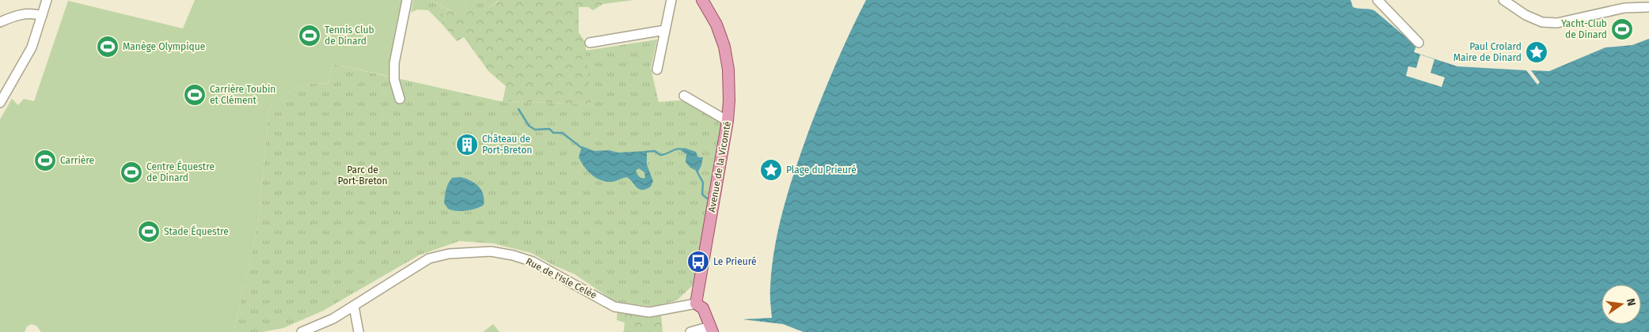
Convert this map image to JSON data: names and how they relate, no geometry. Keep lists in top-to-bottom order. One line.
{"streets":{"main road":["Avenue de la Vicomté"],"street":["Rue de l'Isle Celée"]},"crossings":[["Avenue de la Vicomté","Rue de l'Isle Celée"]],"parks":["Parc de Port-Breton"],"places":{"sports":["Yacht-Club de Dinard","Tennis Club de Dinard","Manège Olympique","Carrière Toubin et Clément","Carrière","Centre Équestre de Dinard","Stade Équestre"],"place":["Paul Crolard Maire de Dinard","Plage du Prieuré"],"building":["Château de Port-Breton"],"bus stop":["Le Prieuré"]},"north":"right"}
